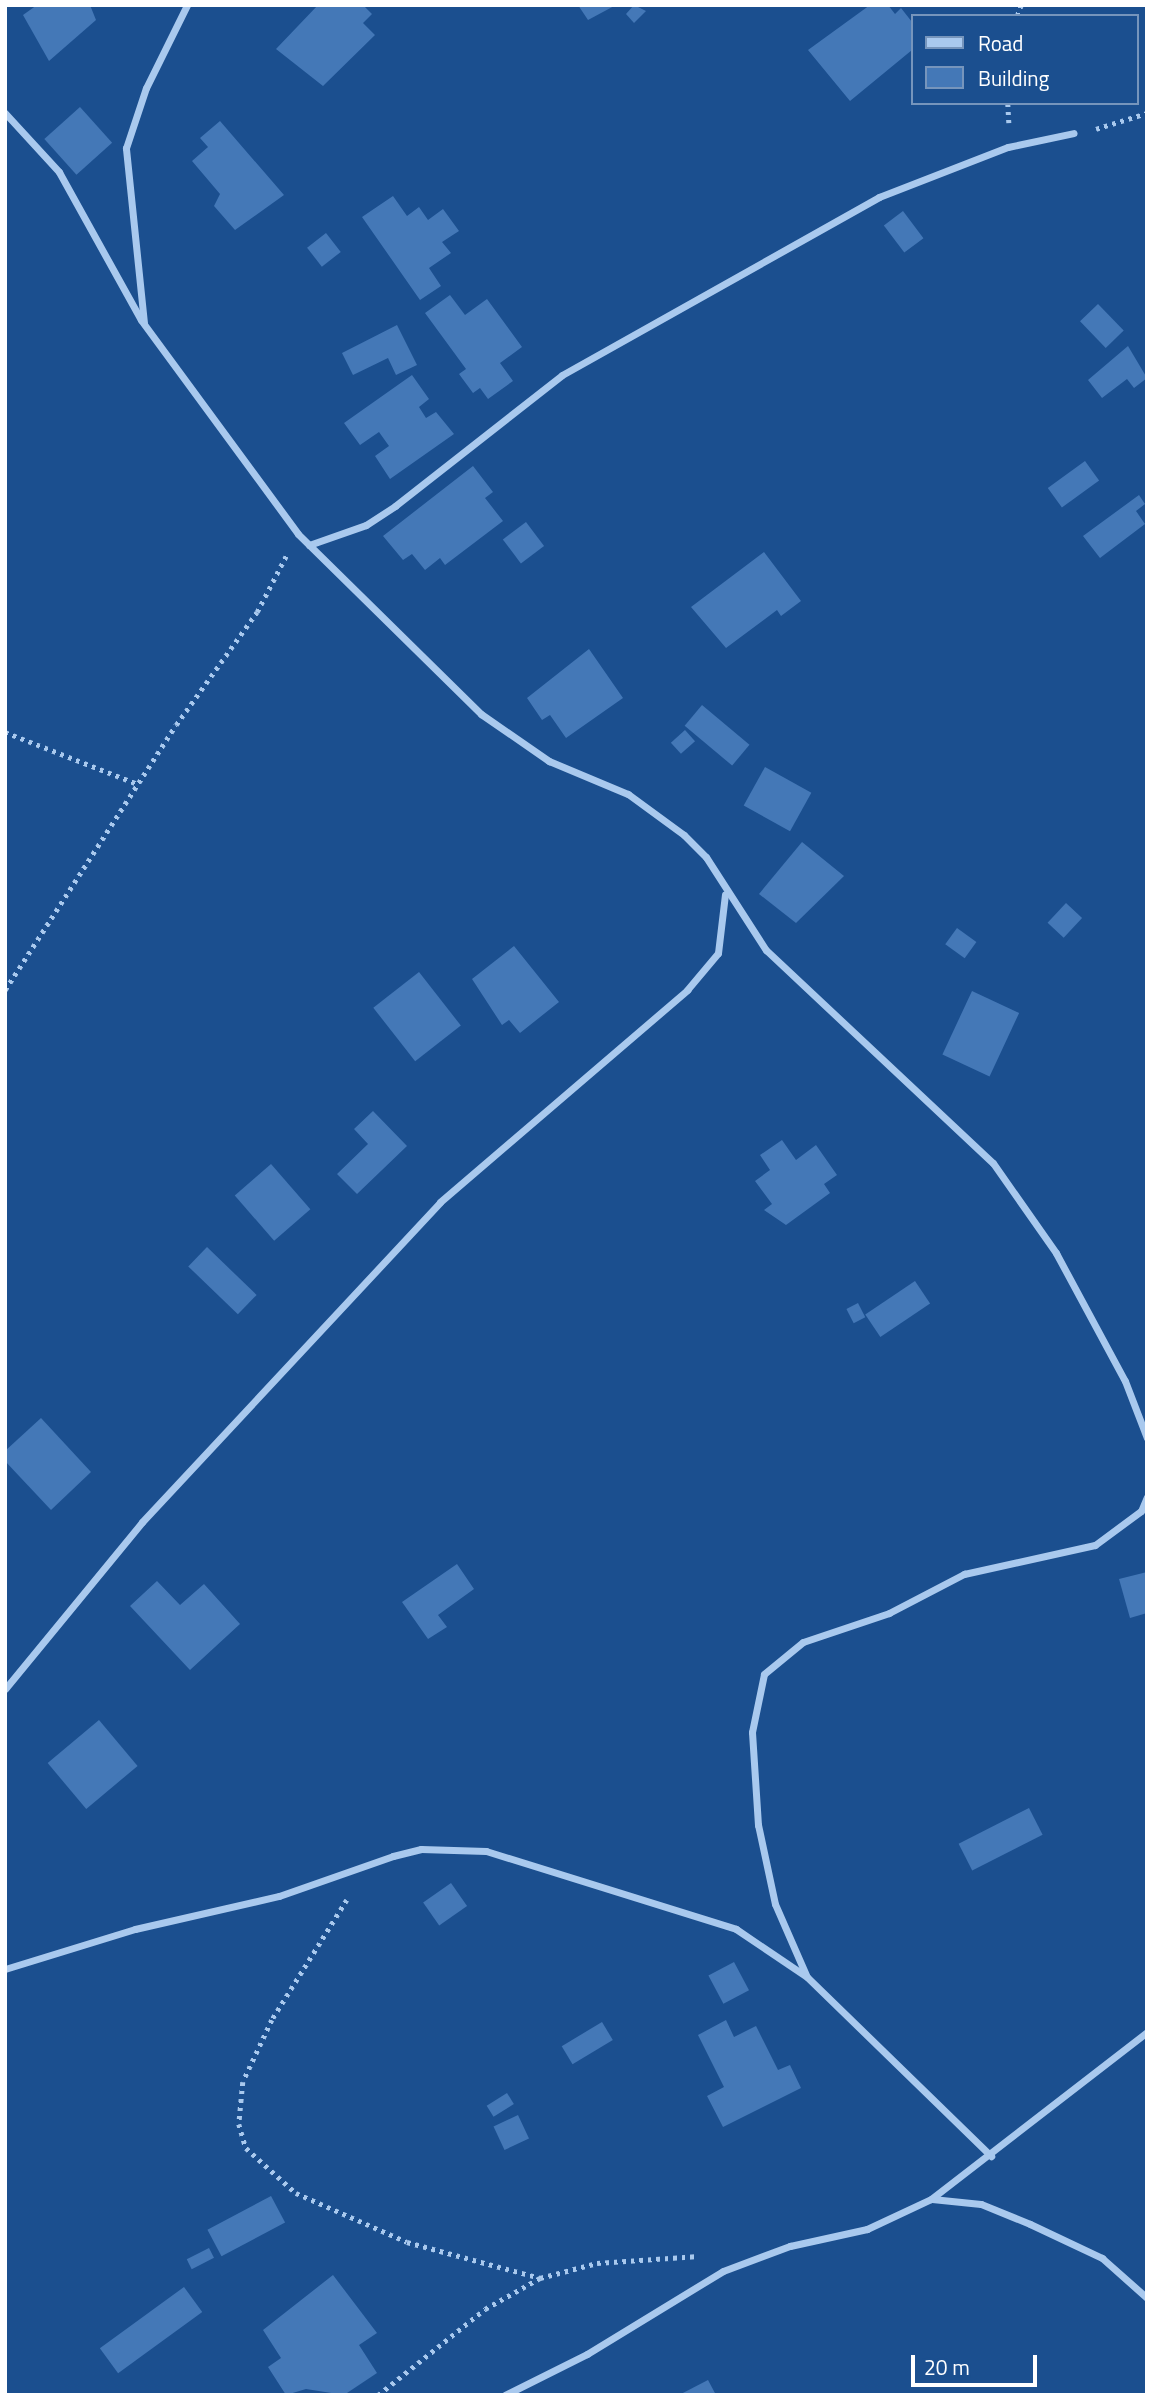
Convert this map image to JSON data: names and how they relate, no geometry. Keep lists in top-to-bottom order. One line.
{"legend":["Road","Building"],"scale_bar":"20 m"}
